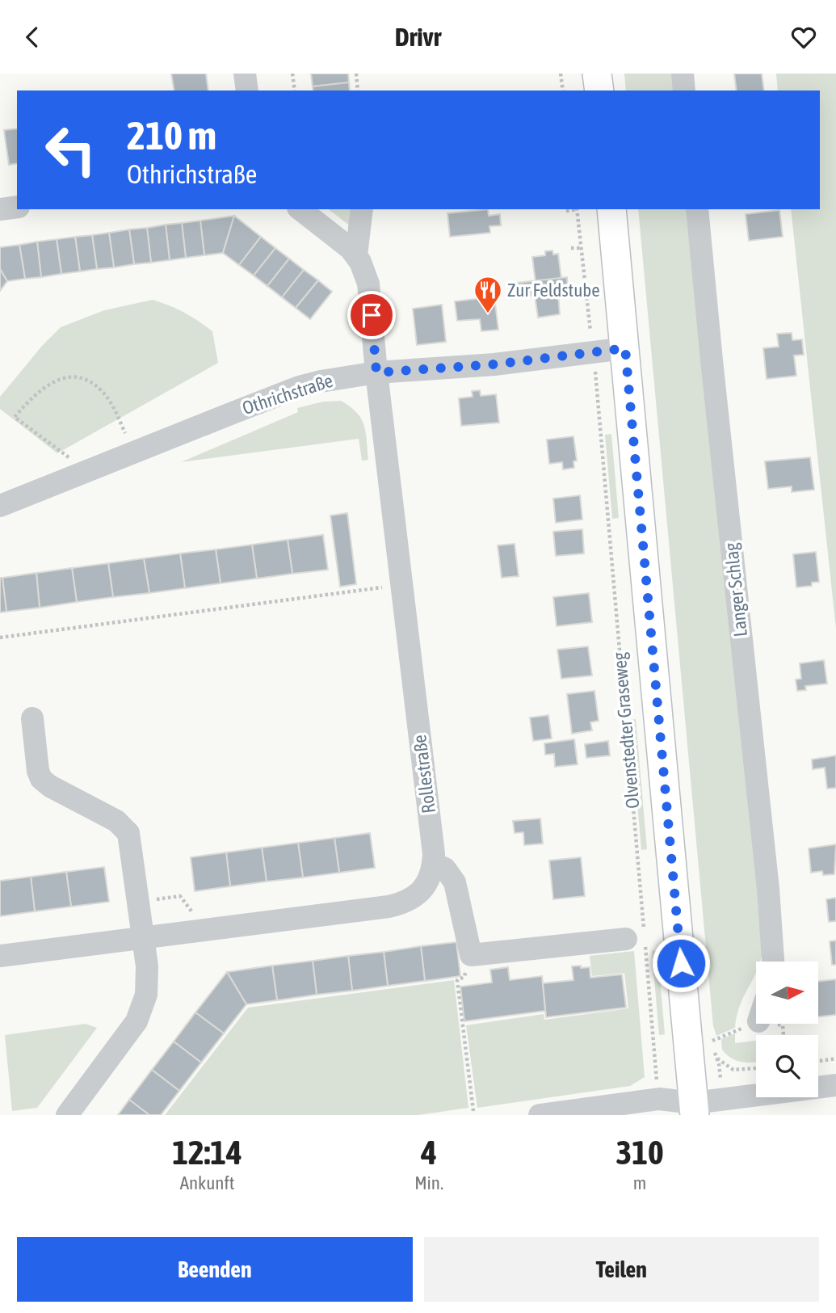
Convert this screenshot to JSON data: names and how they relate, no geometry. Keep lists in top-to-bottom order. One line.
{"streets":{"main road":["Olvenstedter Graseweg"],"street":["Othrichstraße","Langer Schlag","Rollestraße"]},"crossings":[["Othrichstraße","Olvenstedter Graseweg"],["Othrichstraße","Rollestraße"]],"places":{"restaurant":["Zur Feldstube"]},"north":"right","page":{"header":"Drivr","turn":["210 m","Othrichstraße"],"eta":["12:14","Ankunft","4","Min.","310","m"],"buttons":["Beenden","Teilen"]}}
